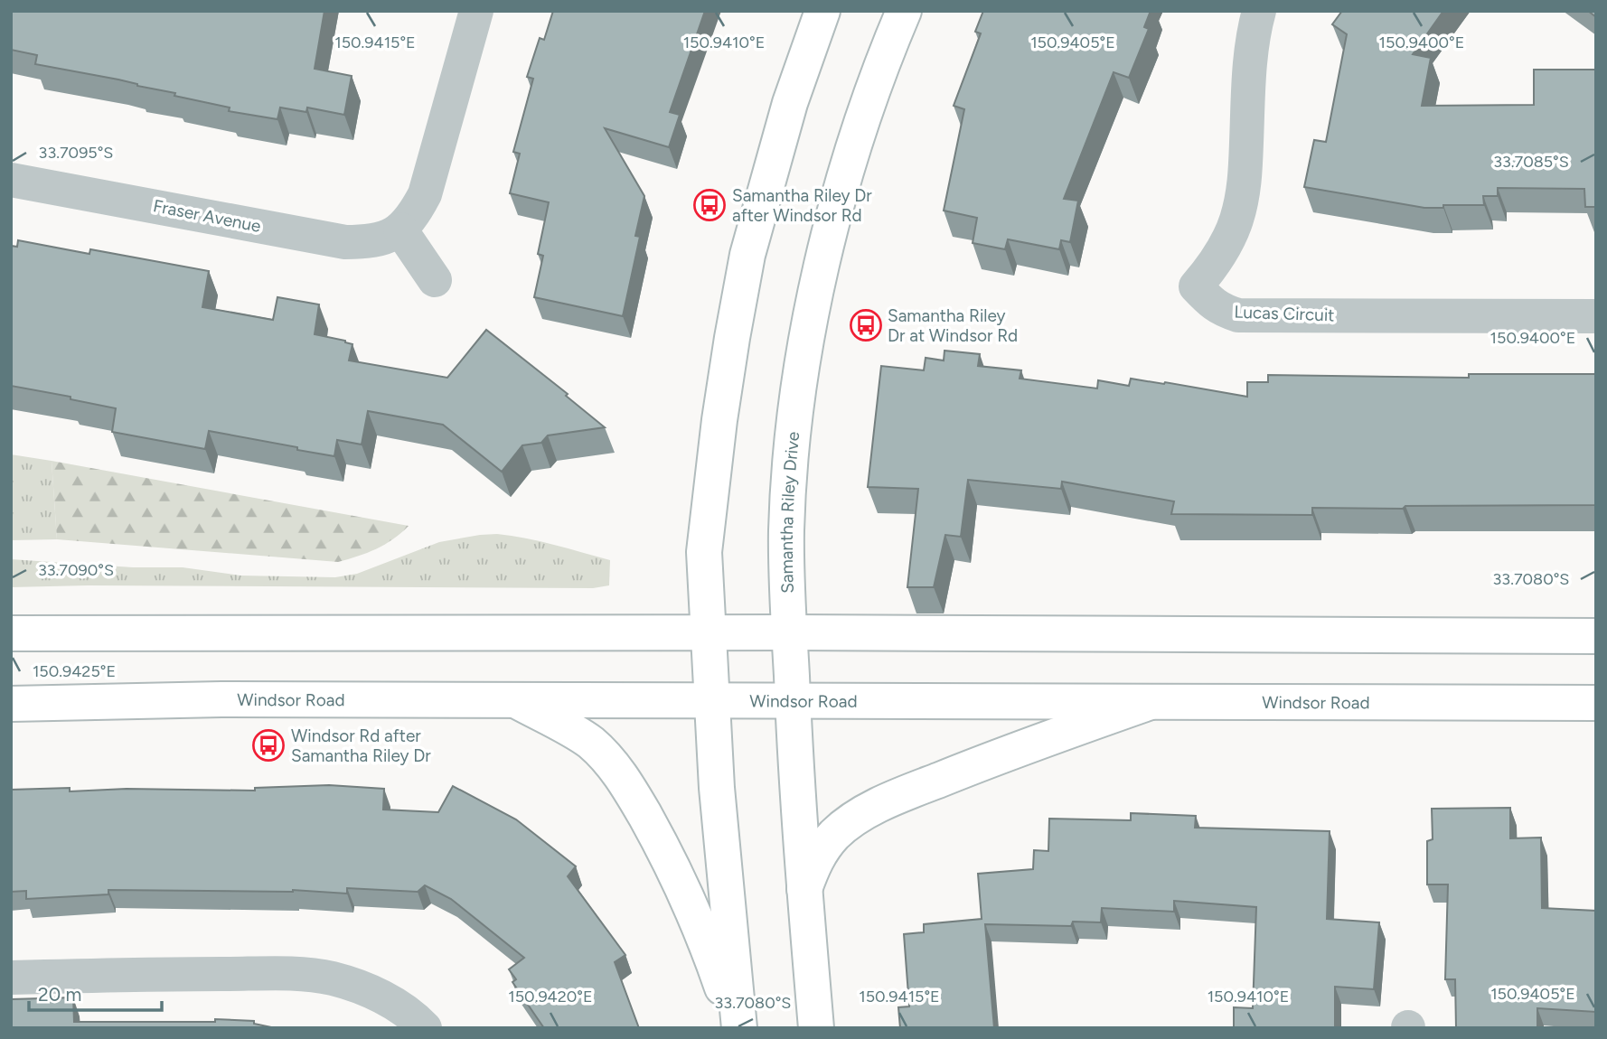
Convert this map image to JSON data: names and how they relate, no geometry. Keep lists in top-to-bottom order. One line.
{"streets":{"main road":["Samantha Riley Drive","Windsor Road"],"street":["Fraser Avenue","Lucas Circuit"]},"crossings":[["Samantha Riley Drive","Windsor Road"]],"places":{"bus stop":["Samantha Riley Dr after Windsor Rd","Samantha Riley Dr at Windsor Rd","Windsor Rd after Samantha Riley Dr"]},"scale_bar":"20 m","coordinates":["150.9415°E","150.9410°E","150.9405°E","150.9400°E","33.7095°S","33.7085°S","33.7090°S","33.7080°S","150.9425°E","150.9420°E"]}
